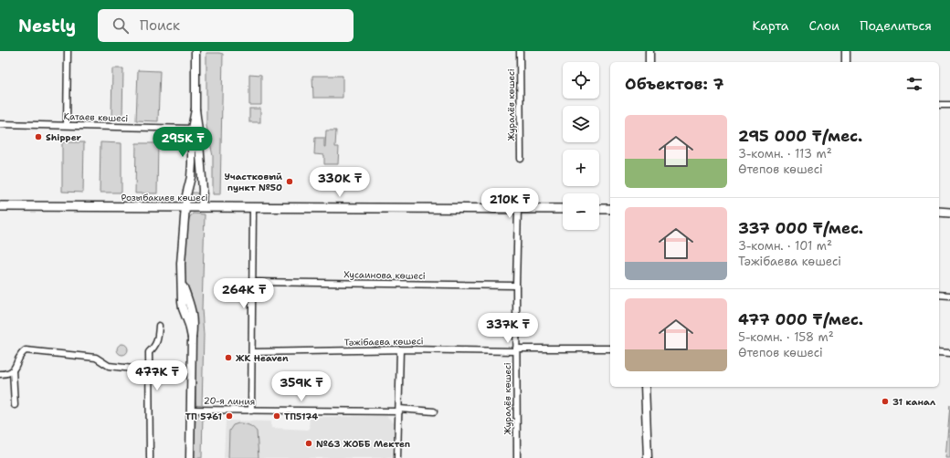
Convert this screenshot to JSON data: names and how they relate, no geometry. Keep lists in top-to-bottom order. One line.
{"streets":{"main road":["Розыбакиев көшесі"],"street":["Журалёв көшесі","Қатаев көшесі","Хусаинова көшесі","Тәжібаева көшесі","20-я линия"]},"crossings":[["Журалёв көшесі","Розыбакиев көшесі"],["Журалёв көшесі","Хусаинова көшесі"],["Журалёв көшесі","Тәжібаева көшесі"]],"places":["Shipper","Участковый пункт №50","ЖК Heaven","31 канал","ТП 5761","ТП5174","№63 ЖОББ Мектеп"],"page":{"header":"Nestly","search":"Поиск","nav":["Карта","Слои","Поделиться"],"map_buttons":["+","−"],"heading":"Объектов: 7","list":[{"name":"295 000 ₸/мес.","note":"3-комн. · 113 m² · Өтепов көшесі"},{"name":"337 000 ₸/мес.","note":"3-комн. · 101 m² · Тәжібаева көшесі"},{"name":"477 000 ₸/мес.","note":"5-комн. · 158 m² · Өтепов көшесі"}],"price":["295K ₸","330K ₸","210K ₸","264K ₸","337K ₸","477K ₸","359K ₸"]}}
